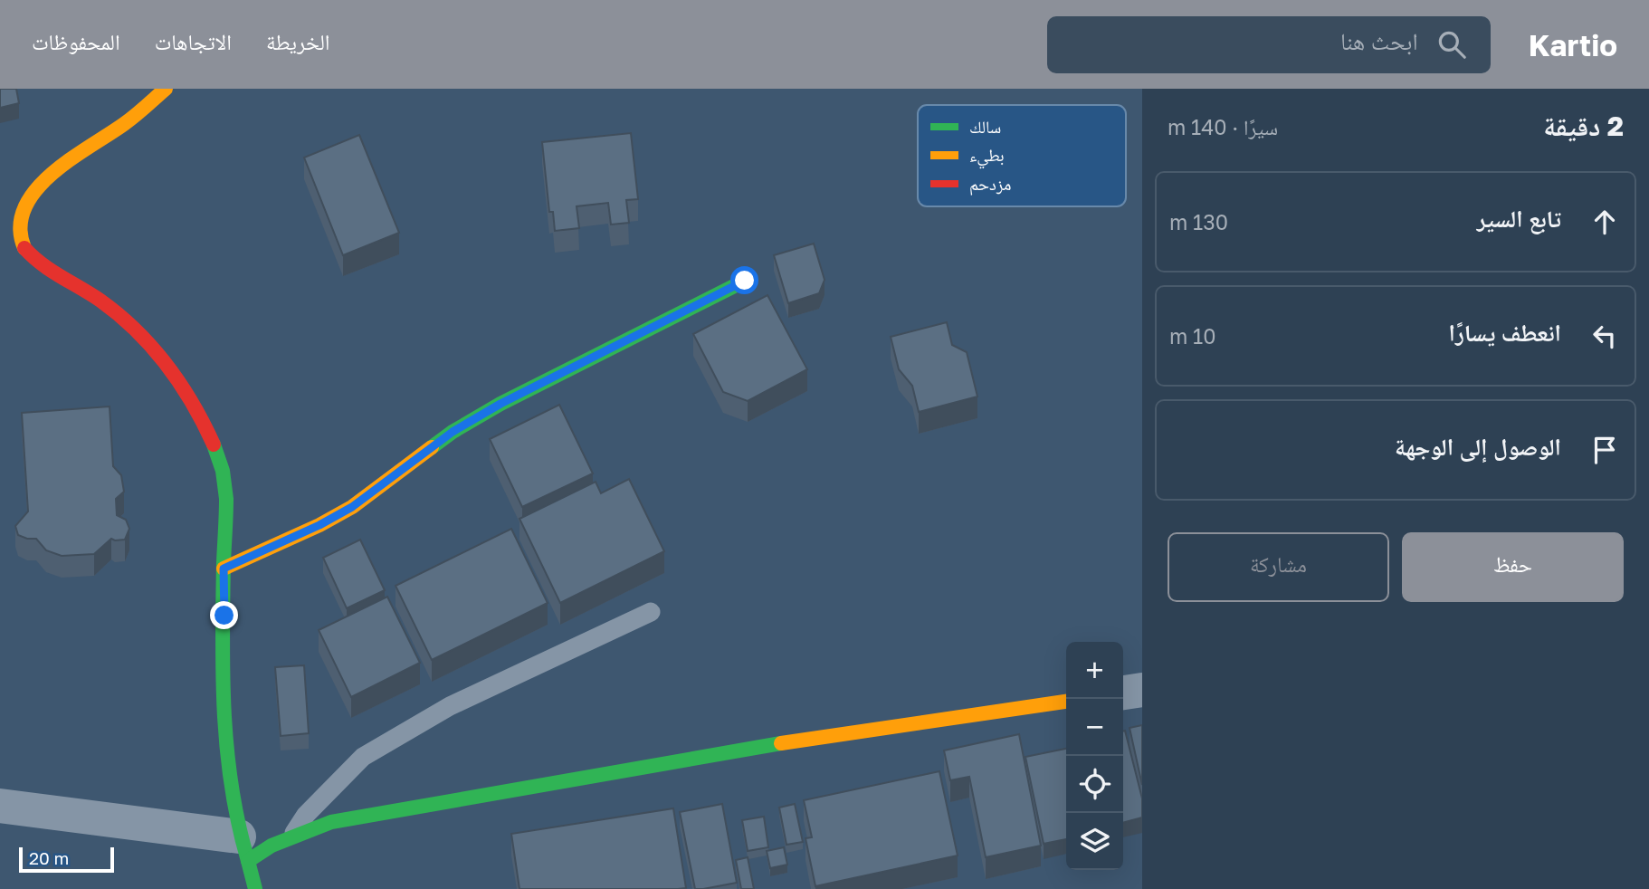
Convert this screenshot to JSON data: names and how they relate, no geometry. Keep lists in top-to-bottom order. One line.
{"legend":["سالك","بطيء","مزدحم"],"scale_bar":"20 m","page":{"header":"Kartio","search":"ابحث هنا","nav":["الخريطة","الاتجاهات","المحفوظات"],"heading":["2 دقيقة","سيرًا · 140 m"],"list":[["تابع السير","130 m"],["انعطف يسارًا","10 m"],"الوصول إلى الوجهة"],"buttons":["حفظ","مشاركة"],"map_buttons":["+","−"],"scale":"20 m"}}
